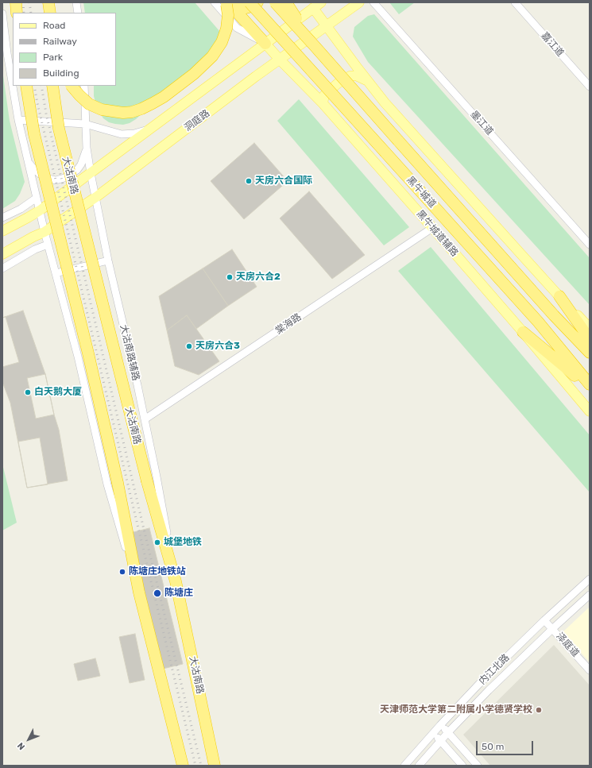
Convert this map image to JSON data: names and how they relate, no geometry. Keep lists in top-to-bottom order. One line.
{"streets":{"highway":["大沽南路","黑牛城道"],"main road":["洞庭路","黑牛城道辅路"],"street":["嘉江道","墨江道","棠海路","大沽南路辅路","泽庭道","内江北路"]},"crossings":[["洞庭路","黑牛城道辅路"],["洞庭路","大沽南路辅路"],["大沽南路","大沽南路辅路"],["黑牛城道辅路","棠海路"],["棠海路","大沽南路辅路"],["泽庭道","内江北路"]],"places":["天房六合国际","天房六合2","天房六合3","白天鹅大厦","城堡地铁","陈塘庄地铁站","陈塘庄","天津师范大学第二附属小学德贤学校"],"legend":["Road","Railway","Park","Building"],"scale_bar":"50 m","north":"bottom left"}
